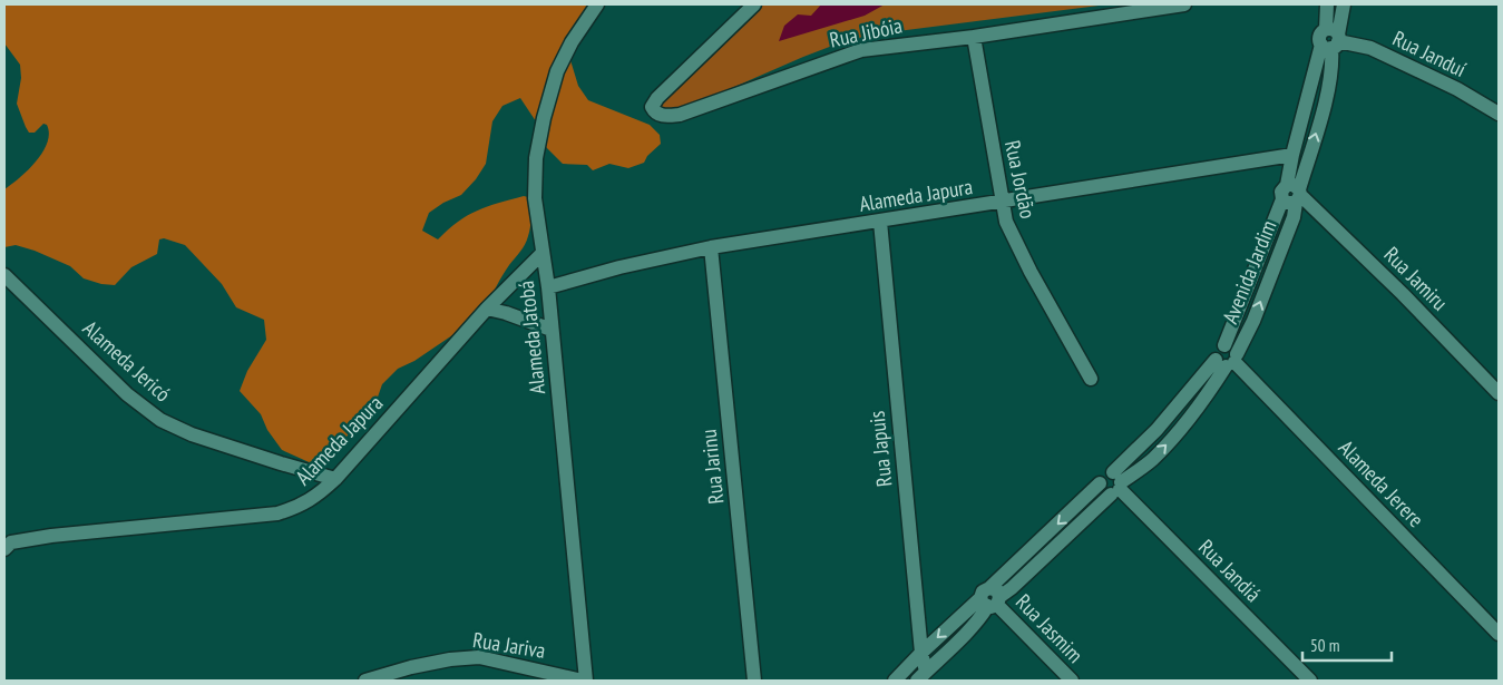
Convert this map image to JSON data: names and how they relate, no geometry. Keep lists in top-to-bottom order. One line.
{"streets":{"street":["Rua Jibóia","Rua Janduí","Rua Jordão","Alameda Japura","Avenida Jardim","Rua Jamiru","Alameda Jatobá","Alameda Jericó","Rua Japuis","Rua Jarinu","Alameda Jerere","Rua Jandiá","Rua Jasmim","Rua Jariva"]},"crossings":[["Rua Jibóia","Rua Jordão"],["Rua Janduí","Avenida Jardim"],["Rua Jordão","Alameda Japura"],["Alameda Japura","Avenida Jardim"],["Alameda Japura","Alameda Jatobá"],["Alameda Japura","Alameda Jericó"],["Alameda Japura","Rua Japuis"],["Alameda Japura","Rua Jarinu"],["Avenida Jardim","Rua Jamiru"],["Avenida Jardim","Rua Japuis"],["Avenida Jardim","Alameda Jerere"],["Avenida Jardim","Rua Jandiá"],["Avenida Jardim","Rua Jasmim"],["Alameda Jatobá","Rua Jariva"]],"scale_bar":"50 m"}
